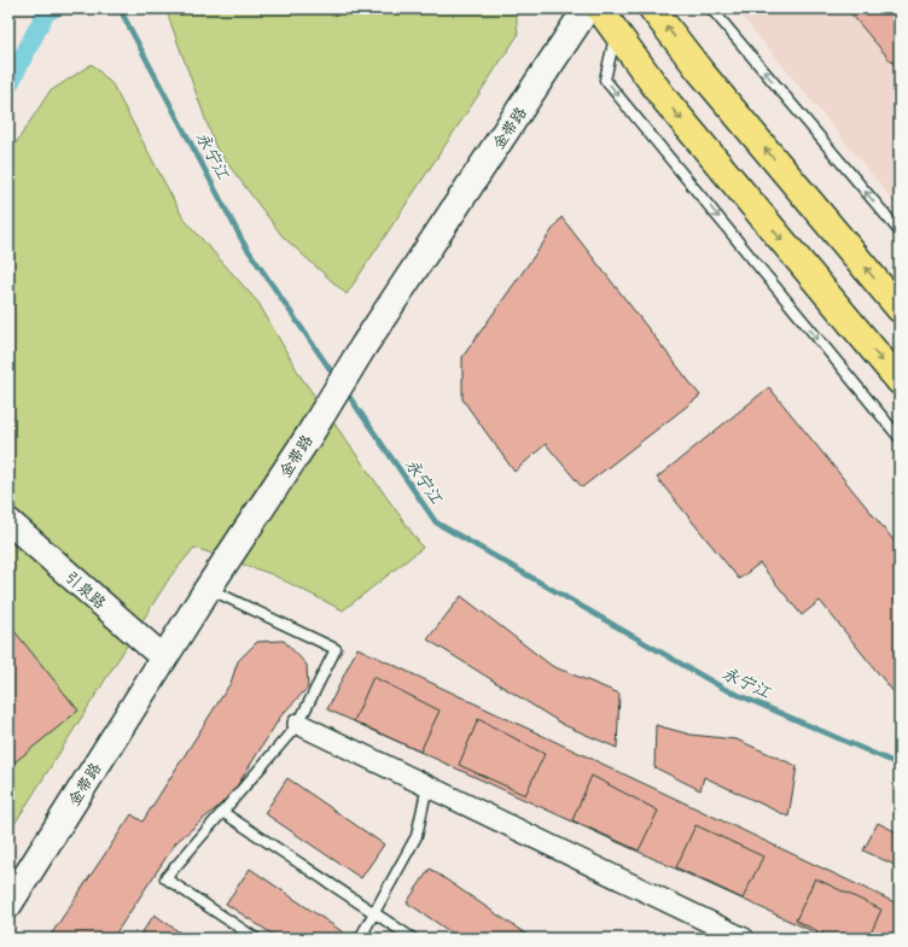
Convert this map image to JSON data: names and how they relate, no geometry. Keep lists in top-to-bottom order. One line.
{"streets":{"main road":["金带路"],"street":["引泉路"]},"crossings":[["金带路","引泉路"]],"water":["永宁江"]}
